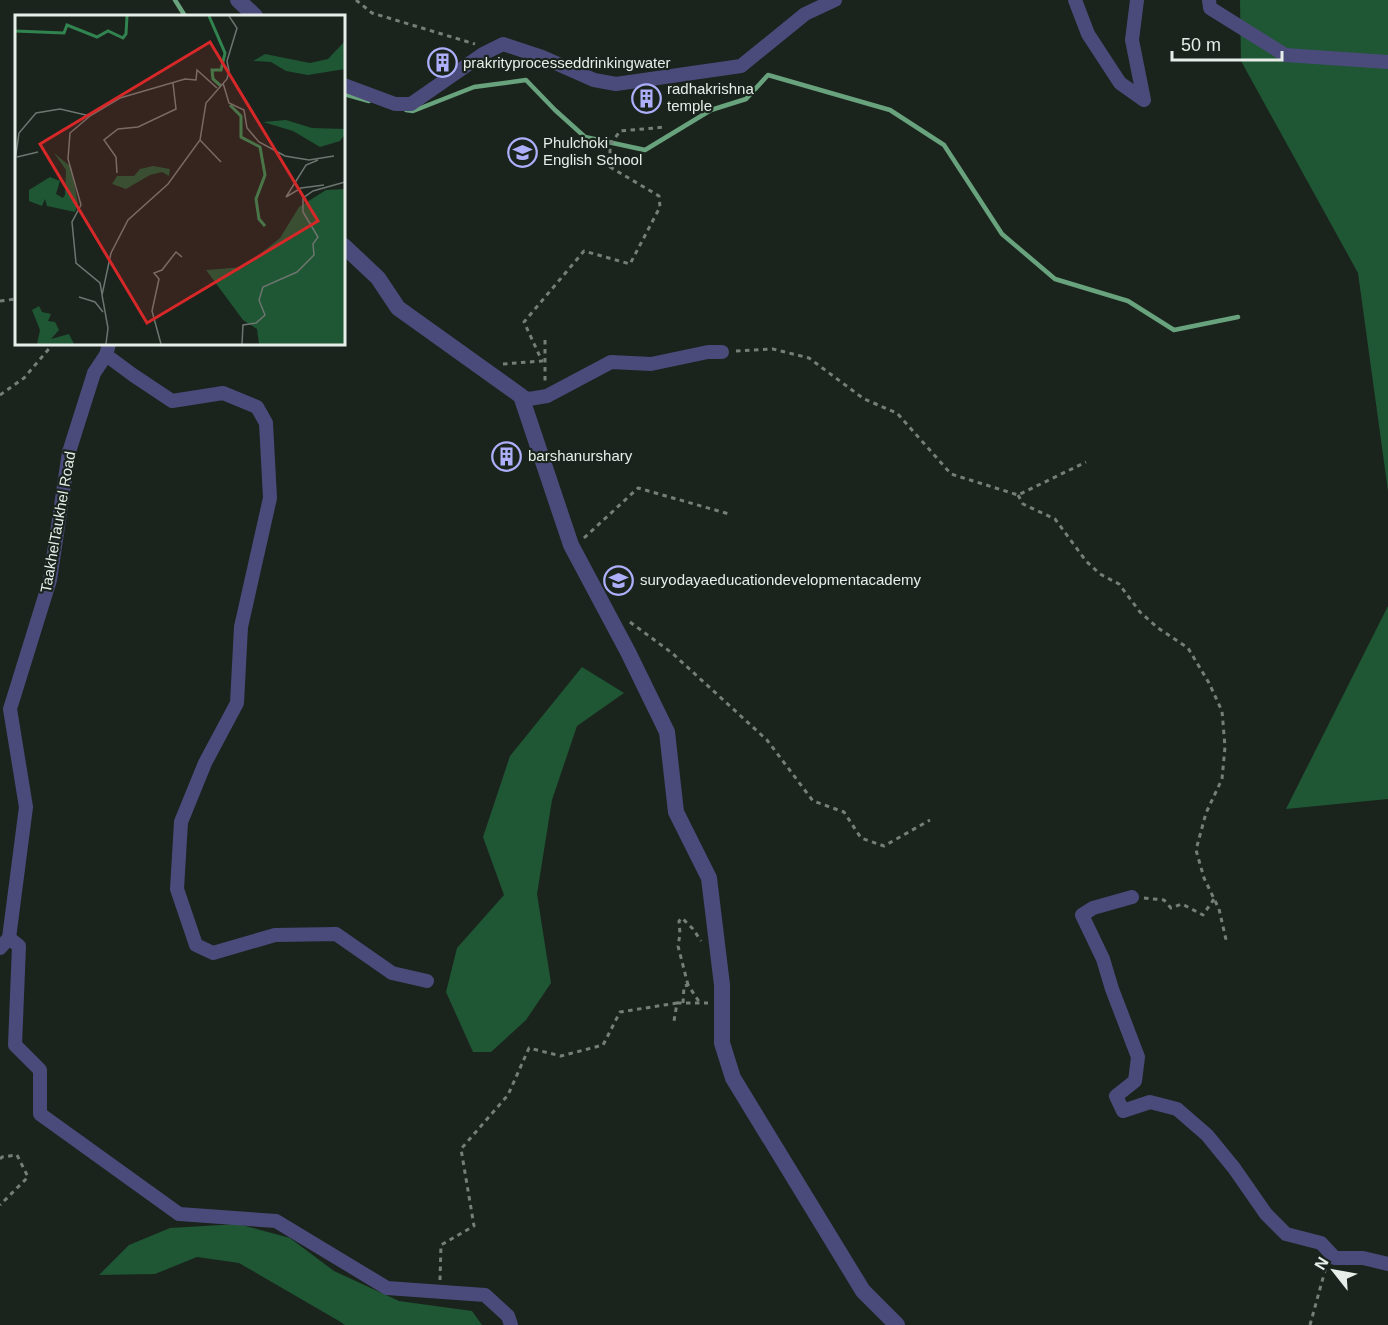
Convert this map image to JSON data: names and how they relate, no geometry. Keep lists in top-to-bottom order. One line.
{"streets":{"street":["TaakhelTaukhel Road"]},"places":{"building":["prakrityprocesseddrinkingwater","radhakrishna temple","barshanurshary"],"school or university":["Phulchoki English School","suryodayaeducationdevelopmentacademy"]},"scale_bar":"50 m","north":"top left"}
